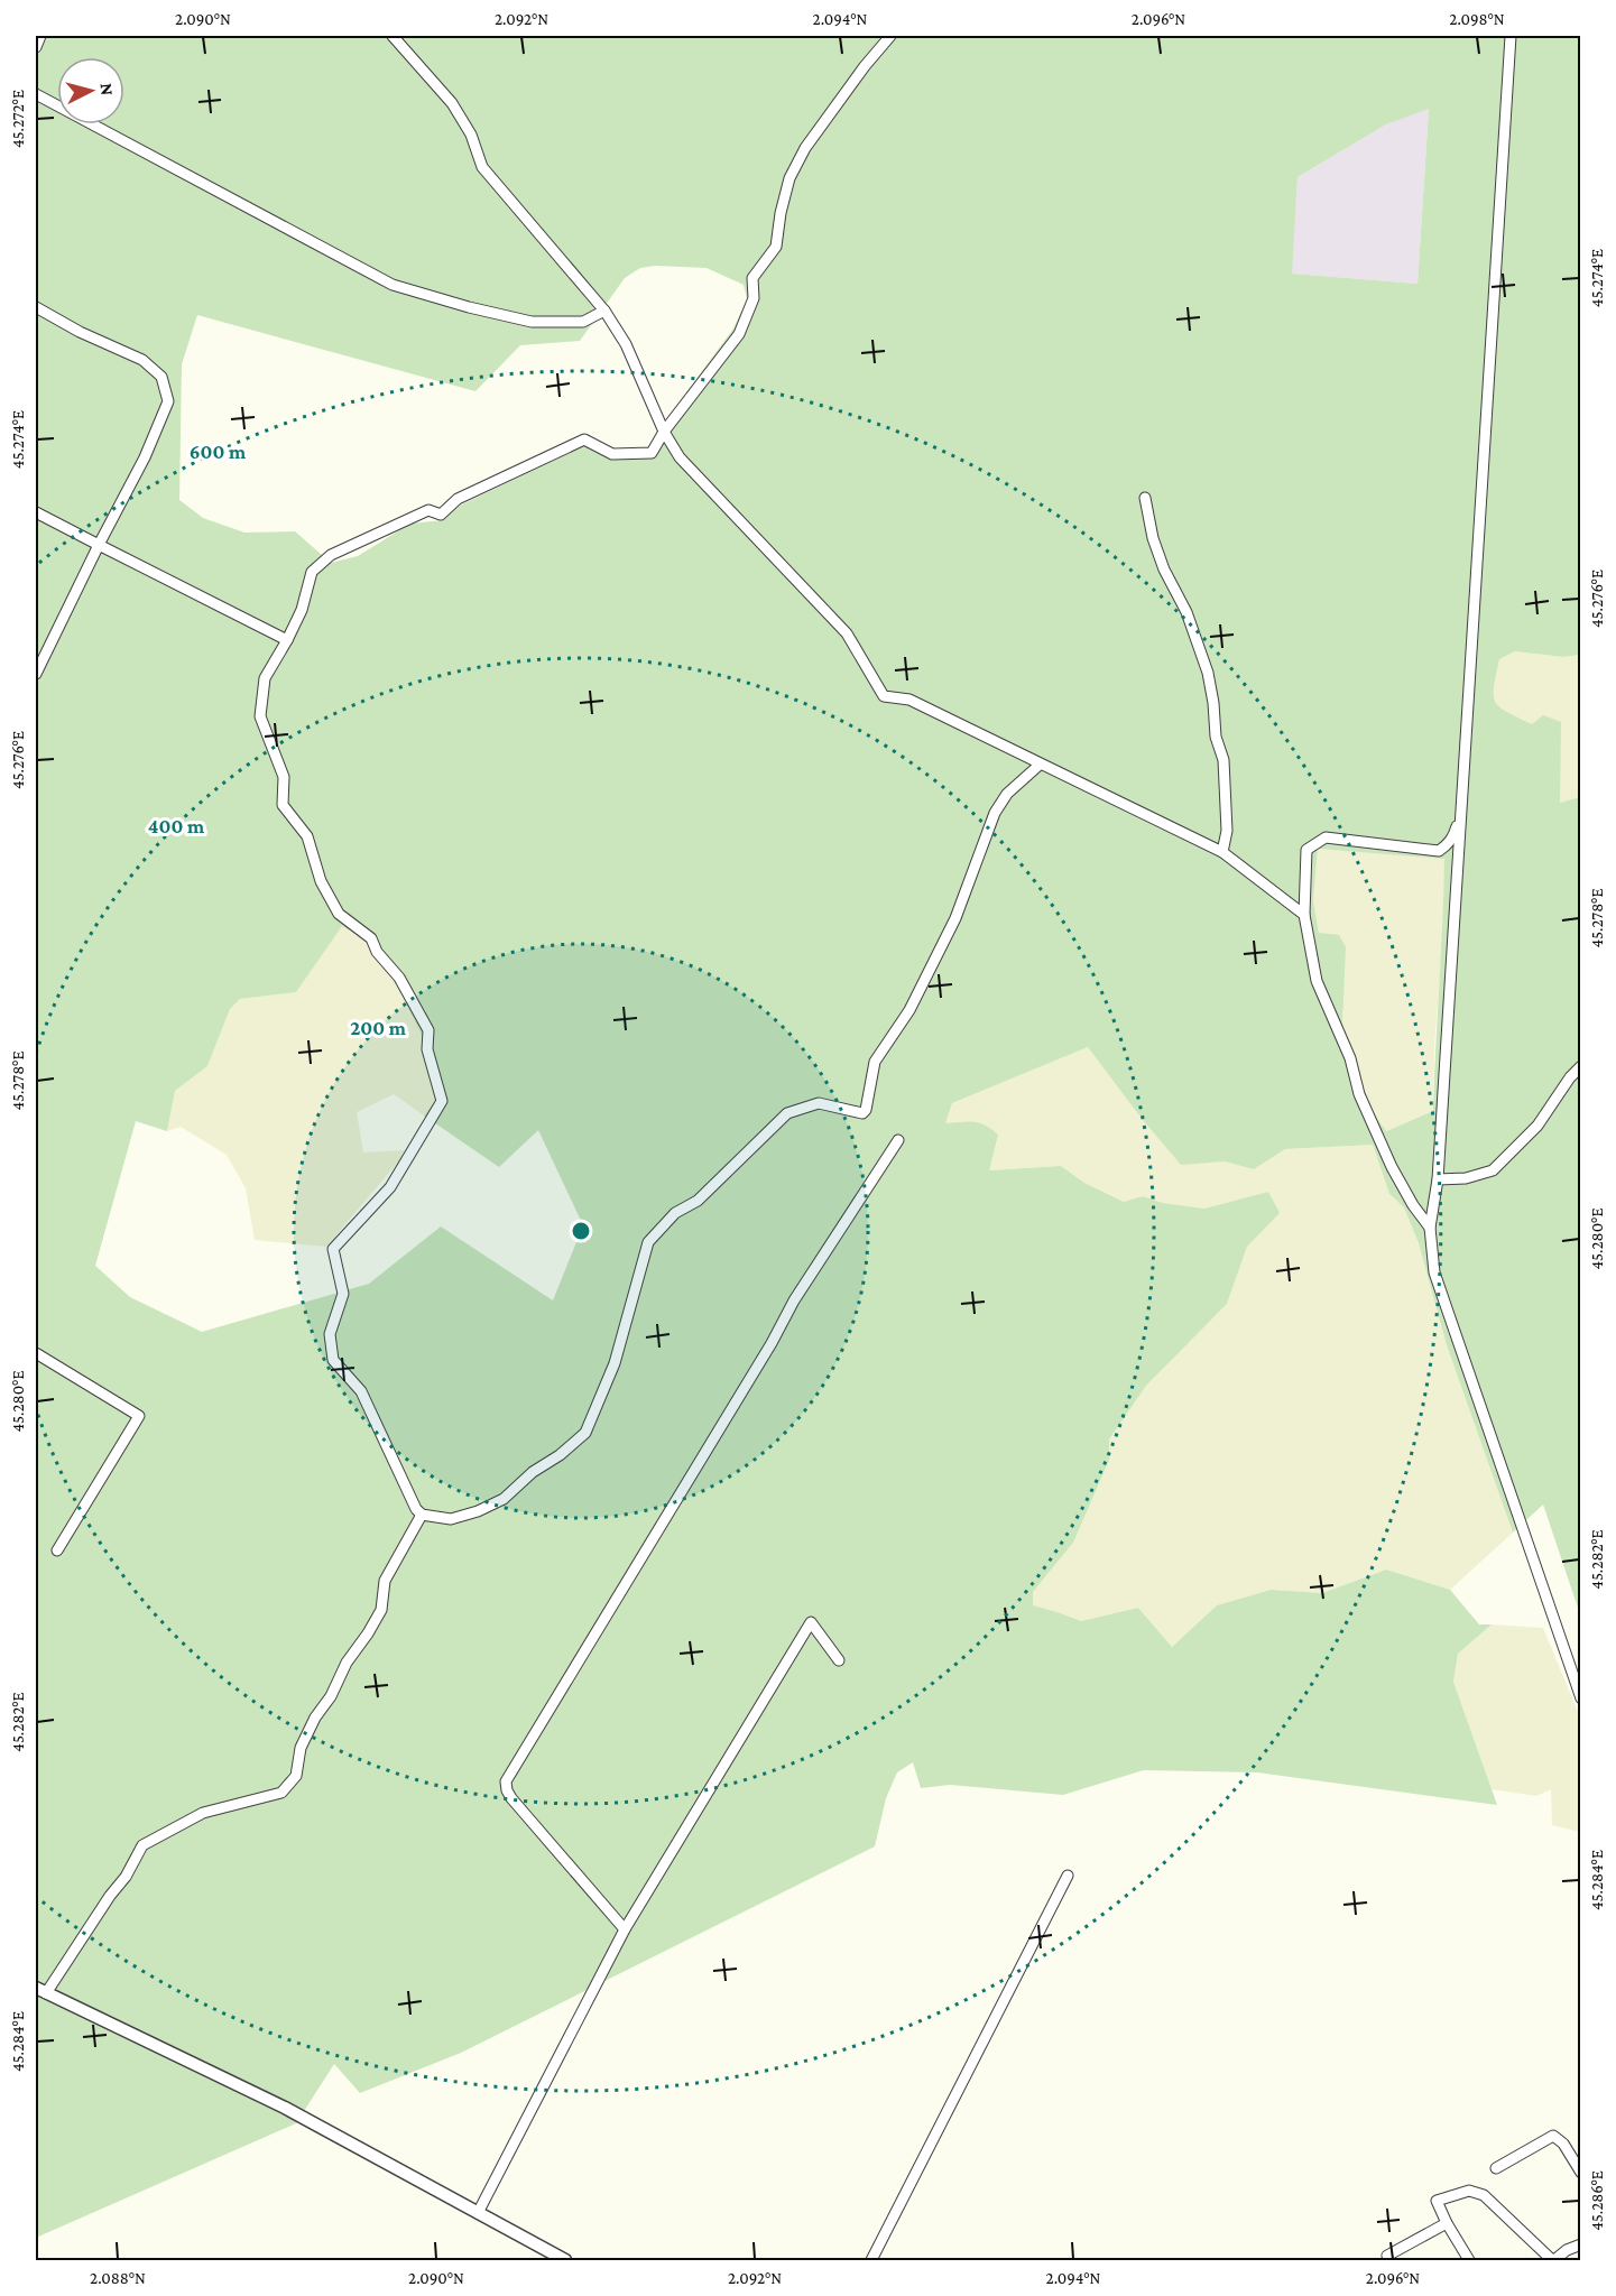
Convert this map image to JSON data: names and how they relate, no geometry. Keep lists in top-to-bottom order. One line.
{"north":"right","coordinates":["2.090°N","2.092°N","2.094°N","2.096°N","2.098°N","45.272°E","45.274°E","45.276°E","45.278°E","45.280°E","45.282°E","45.284°E","45.286°E","2.088°N"],"rings":["600 m","400 m","200 m"]}
